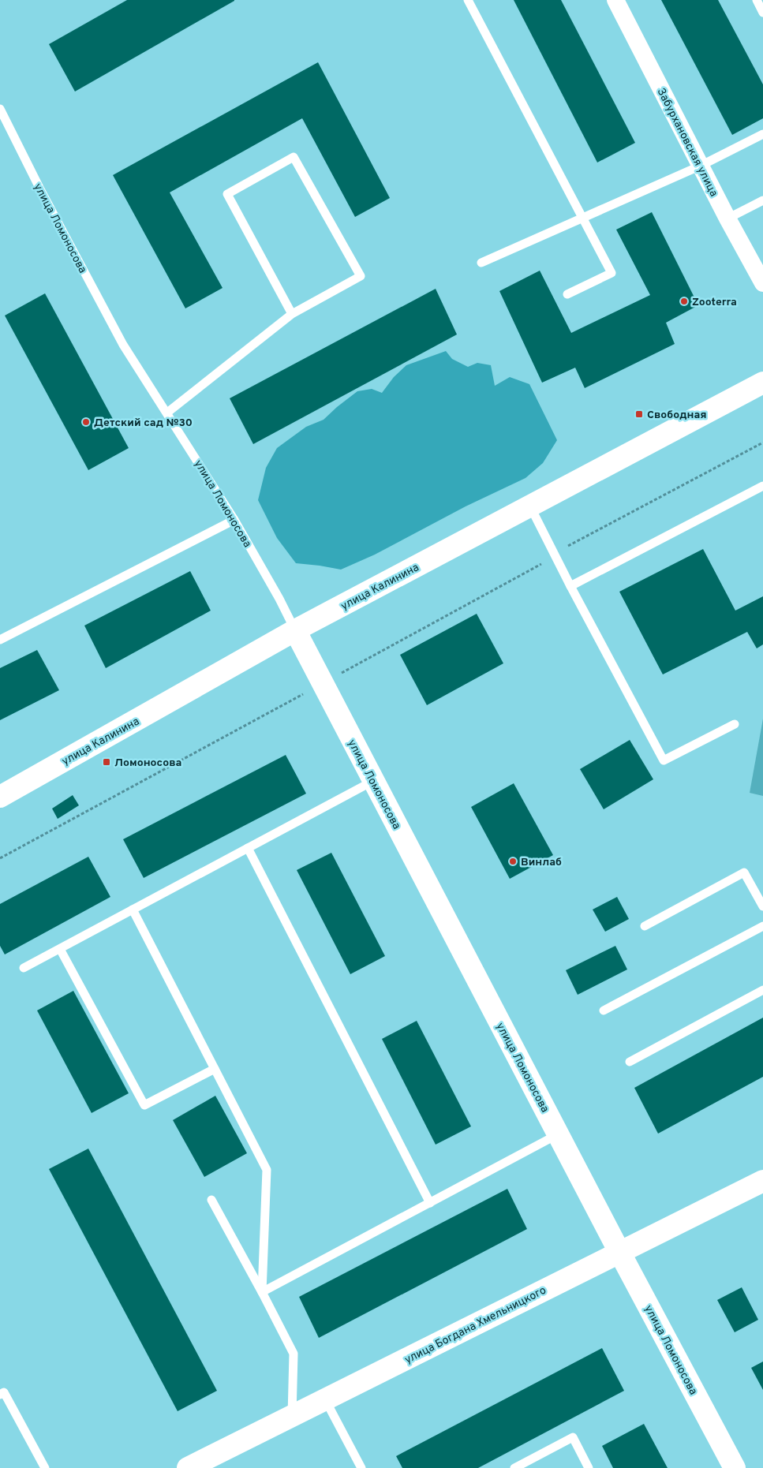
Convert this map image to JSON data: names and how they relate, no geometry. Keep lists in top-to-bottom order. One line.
{"streets":{"street":["Забурхановская улица","улица Ломоносова","улица Калинина","улица Богдана Хмельницкого"]},"crossings":[["улица Ломоносова","улица Калинина"],["улица Ломоносова","улица Богдана Хмельницкого"]],"places":{"other":["Zooterra","Детский сад №30","Винлаб"],"transit":["Свободная","Ломоносова"]}}
